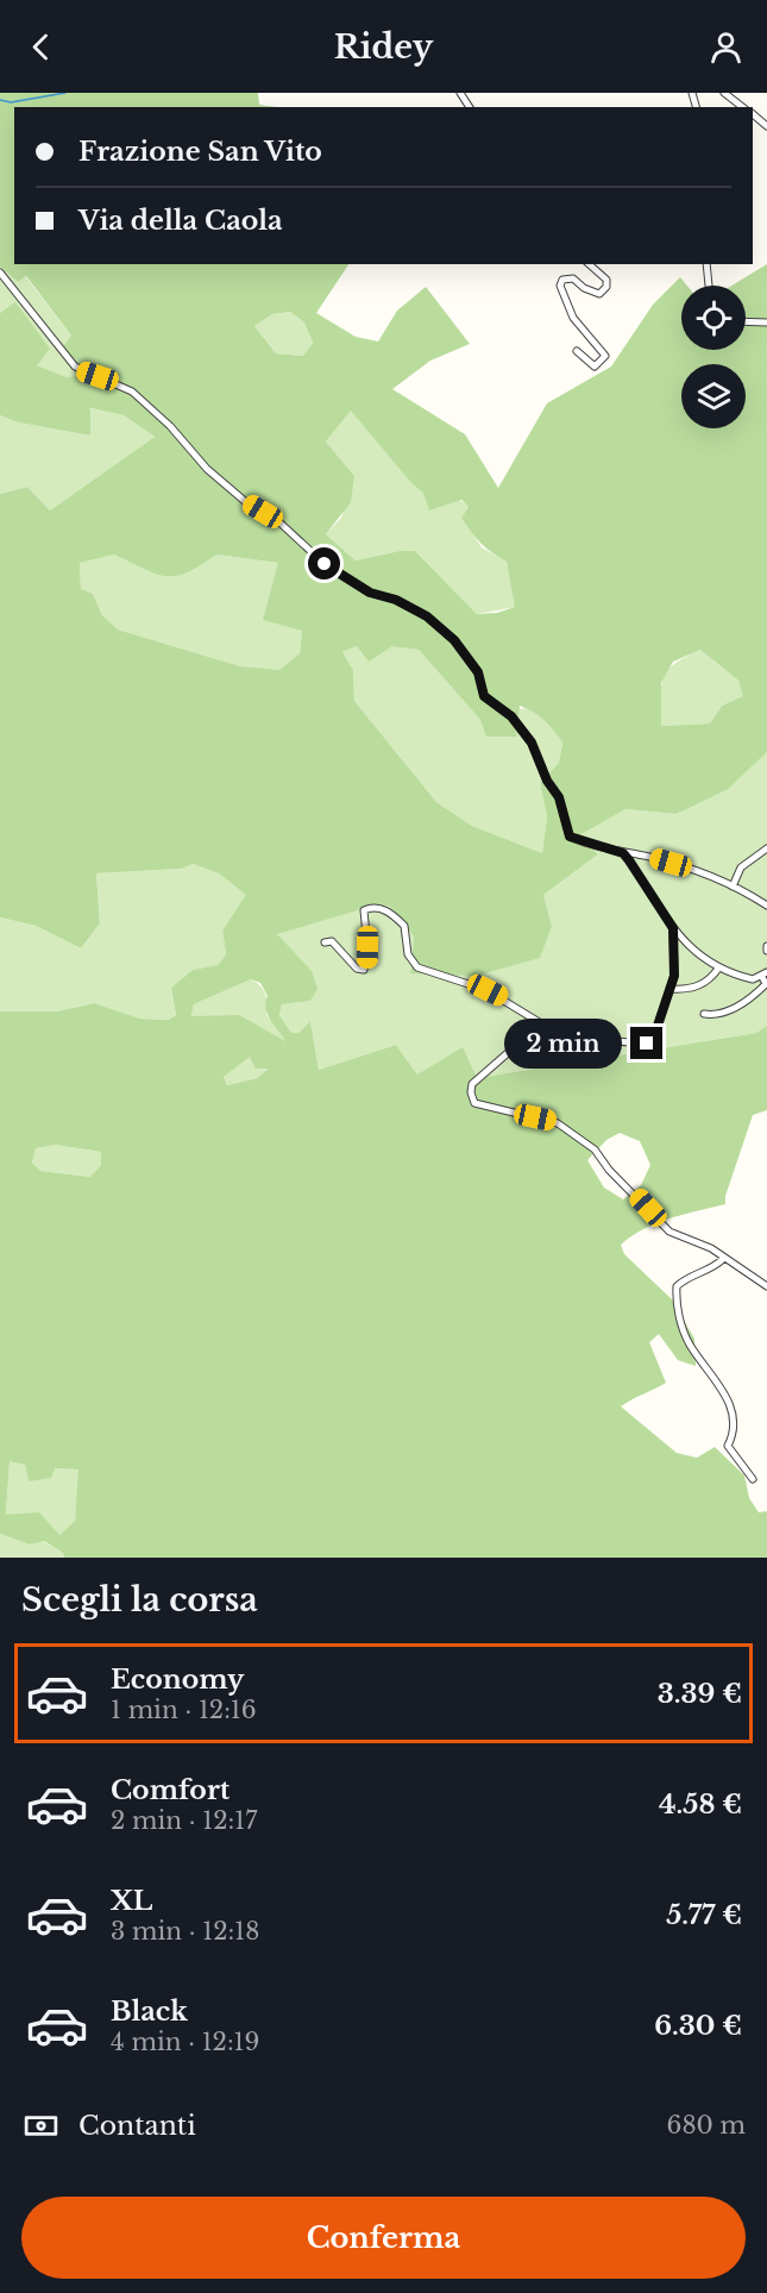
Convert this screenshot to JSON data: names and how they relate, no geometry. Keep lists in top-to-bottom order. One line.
{"page":{"header":"Ridey","banner":["Frazione San Vito","Via della Caola"],"bubble":"2 min","heading":"Scegli la corsa","list":[{"name":"Economy","note":"1 min · 12:16","value":"3.39 €"},{"name":"Comfort","note":"2 min · 12:17","value":"4.58 €"},{"name":"XL","note":"3 min · 12:18","value":"5.77 €"},{"name":"Black","note":"4 min · 12:19","value":"6.30 €"}],"pay":["Contanti","680 m"],"buttons":"Conferma"}}
